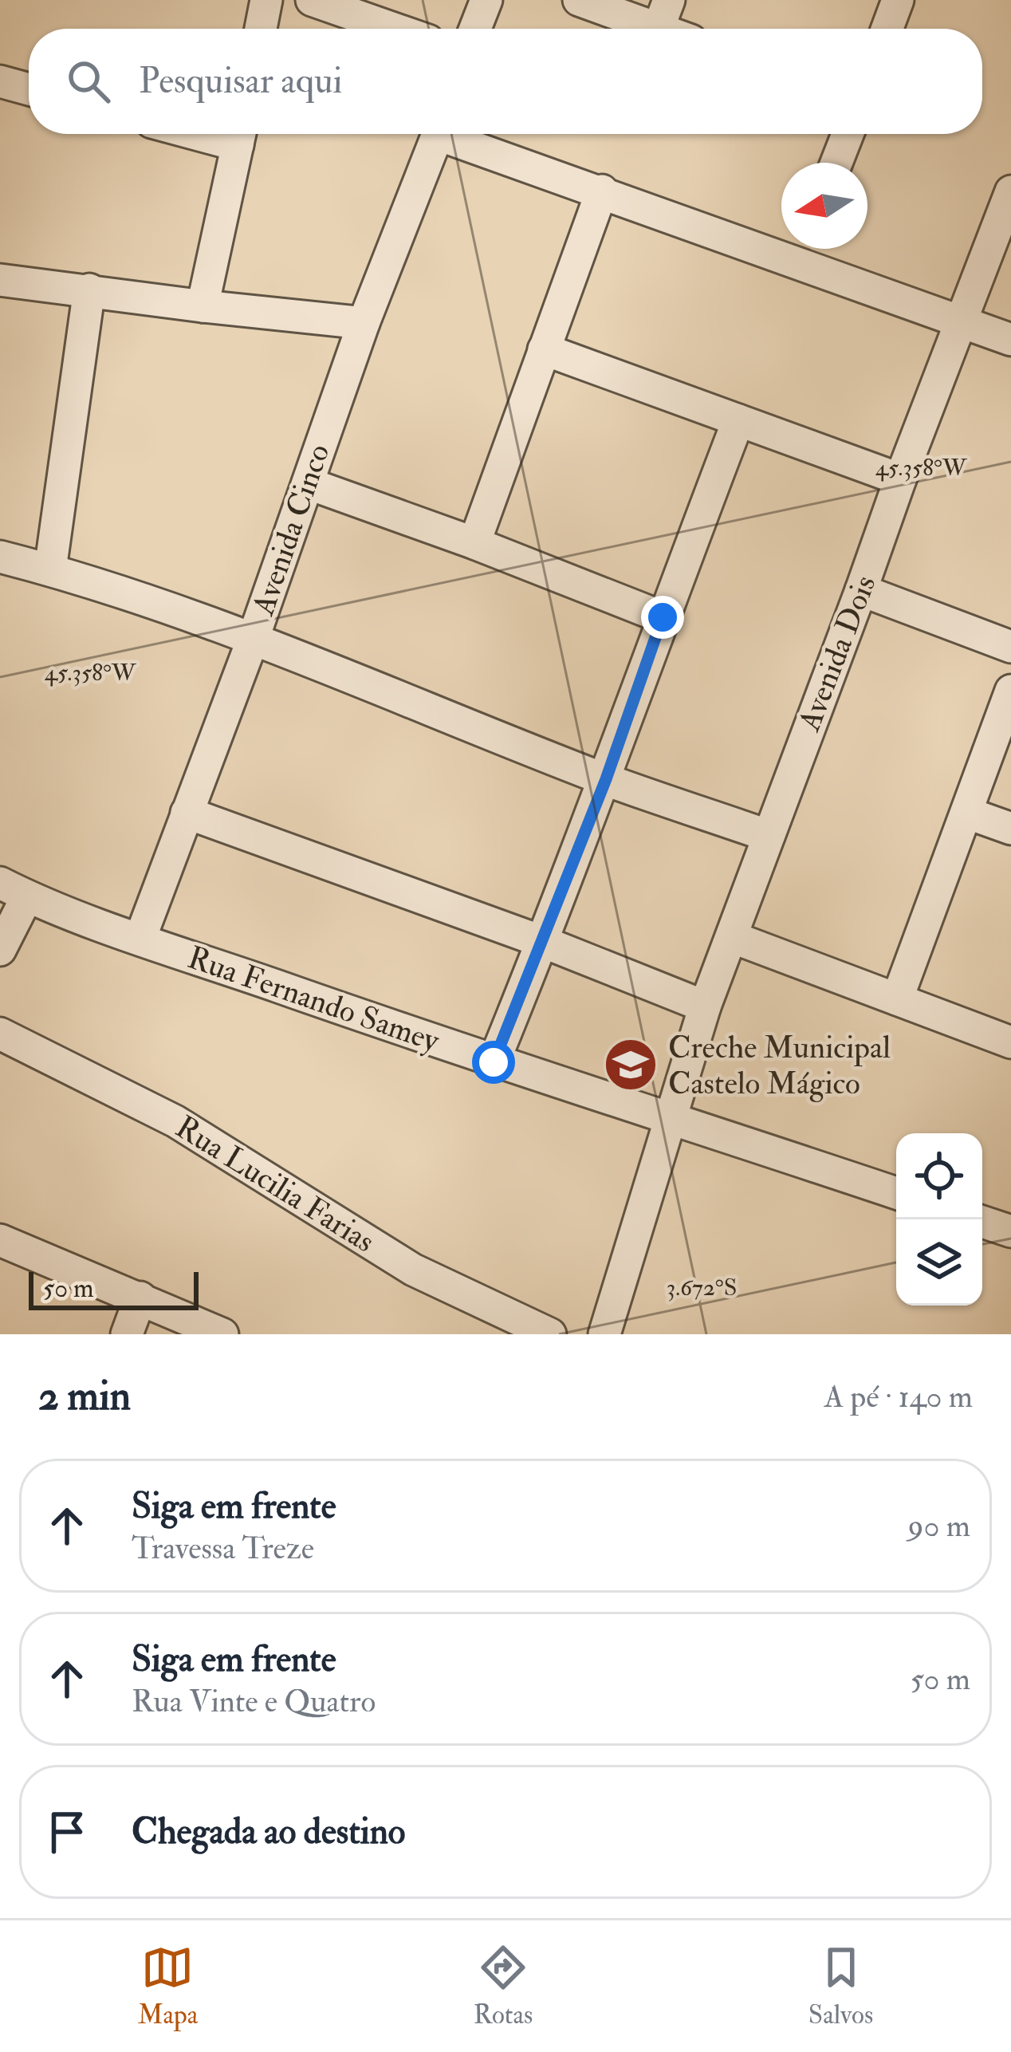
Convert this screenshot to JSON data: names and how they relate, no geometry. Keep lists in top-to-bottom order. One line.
{"streets":{"street":["Avenida Cinco","Avenida Dois","Rua Fernando Samey","Rua Lucilia Farias"]},"crossings":[["Avenida Cinco","Rua Fernando Samey"],["Avenida Dois","Rua Fernando Samey"]],"places":{"school or university":["Creche Municipal Castelo Mágico"]},"scale_bar":"50 m","north":"left","page":{"search":"Pesquisar aqui","scale":"50 m","heading":["2 min","A pé · 140 m"],"list":[["Siga em frente","Travessa Treze","90 m"],["Siga em frente","Rua Vinte e Quatro","50 m"],"Chegada ao destino"],"nav":["Mapa","Rotas","Salvos"]},"coordinates":["45.358°W","3.672°S"]}
